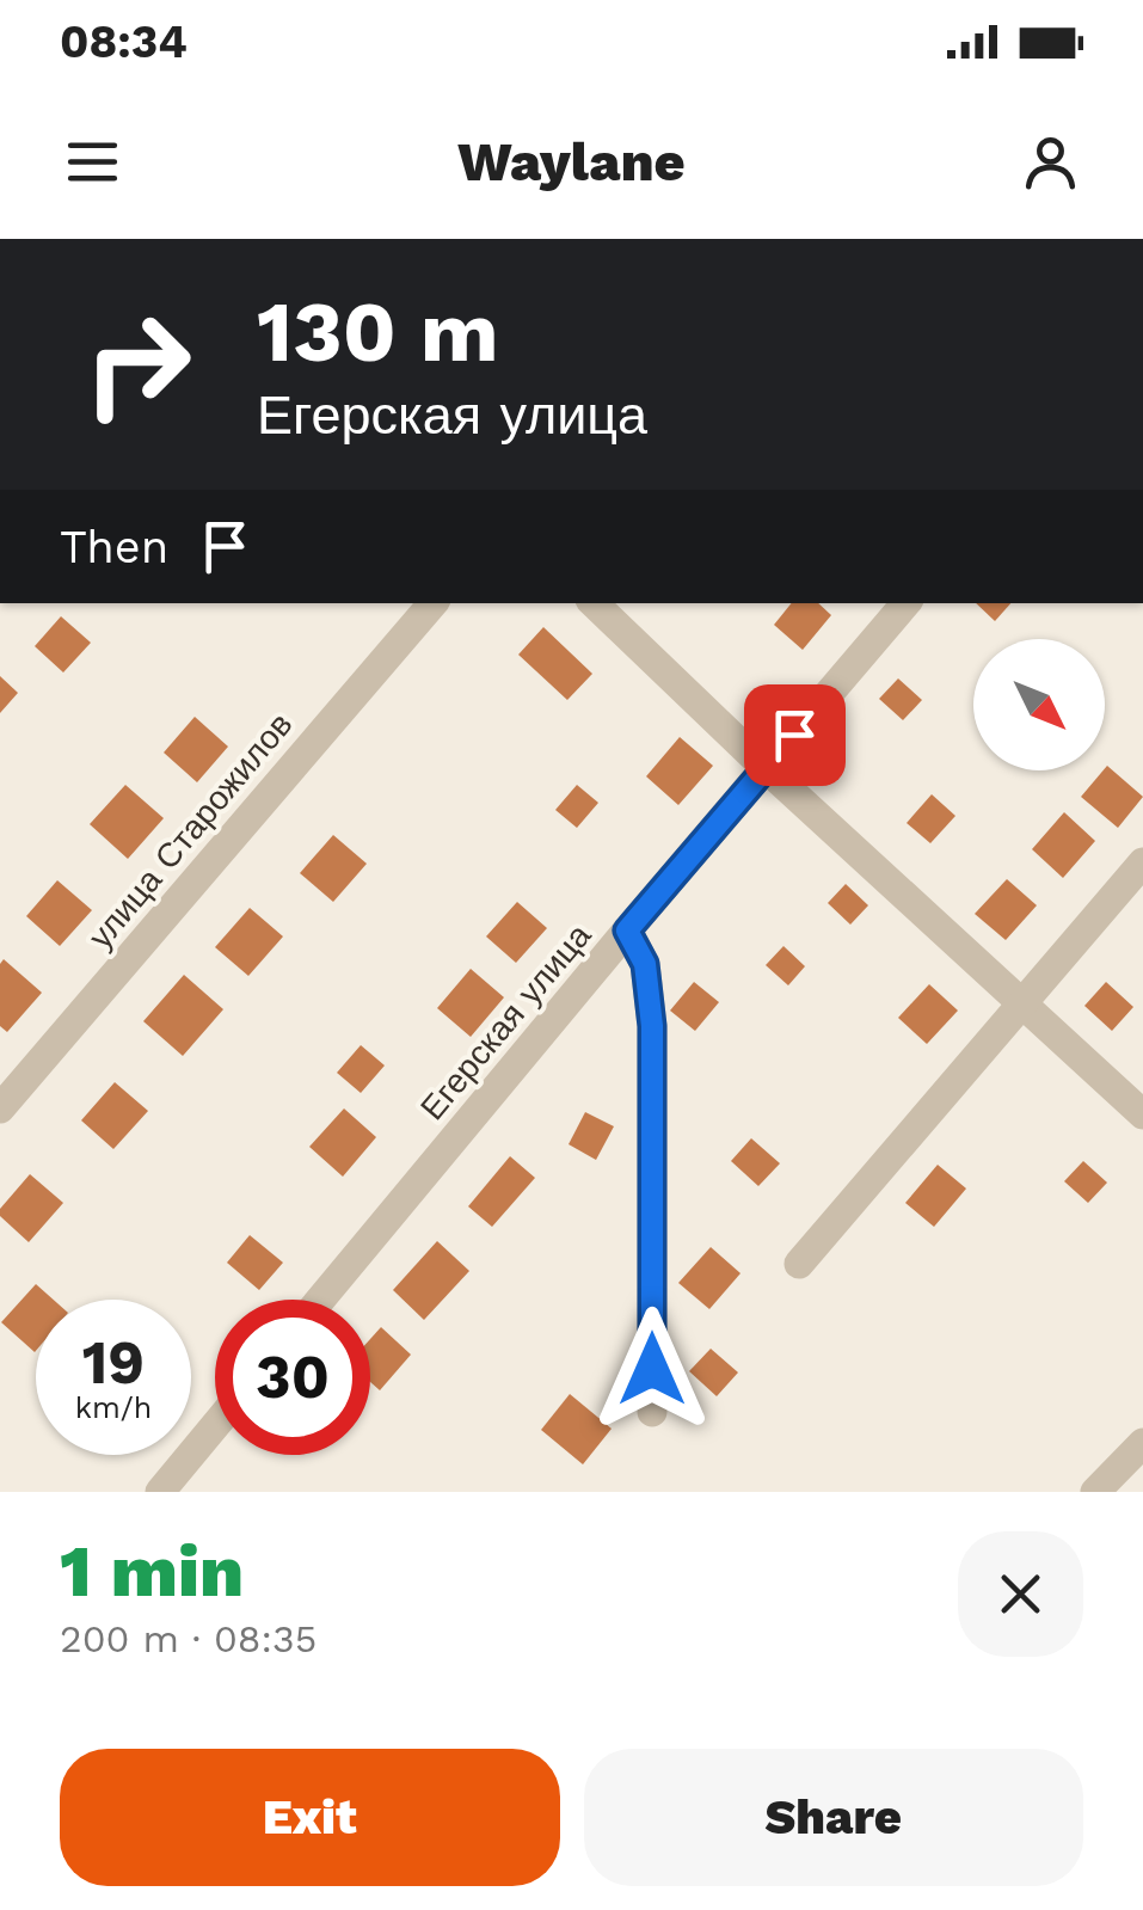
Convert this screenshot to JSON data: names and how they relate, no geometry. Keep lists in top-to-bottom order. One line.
{"streets":{"street":["улица Старожилов","Егерская улица"]},"north":"bottom right","page":{"status":"08:34","header":"Waylane","turn":["130 m","Егерская улица"],"then":"Then","speed":"19 km/h","limit":"30","heading":["1 min","200 m · 08:35"],"buttons":["Exit","Share"]}}
